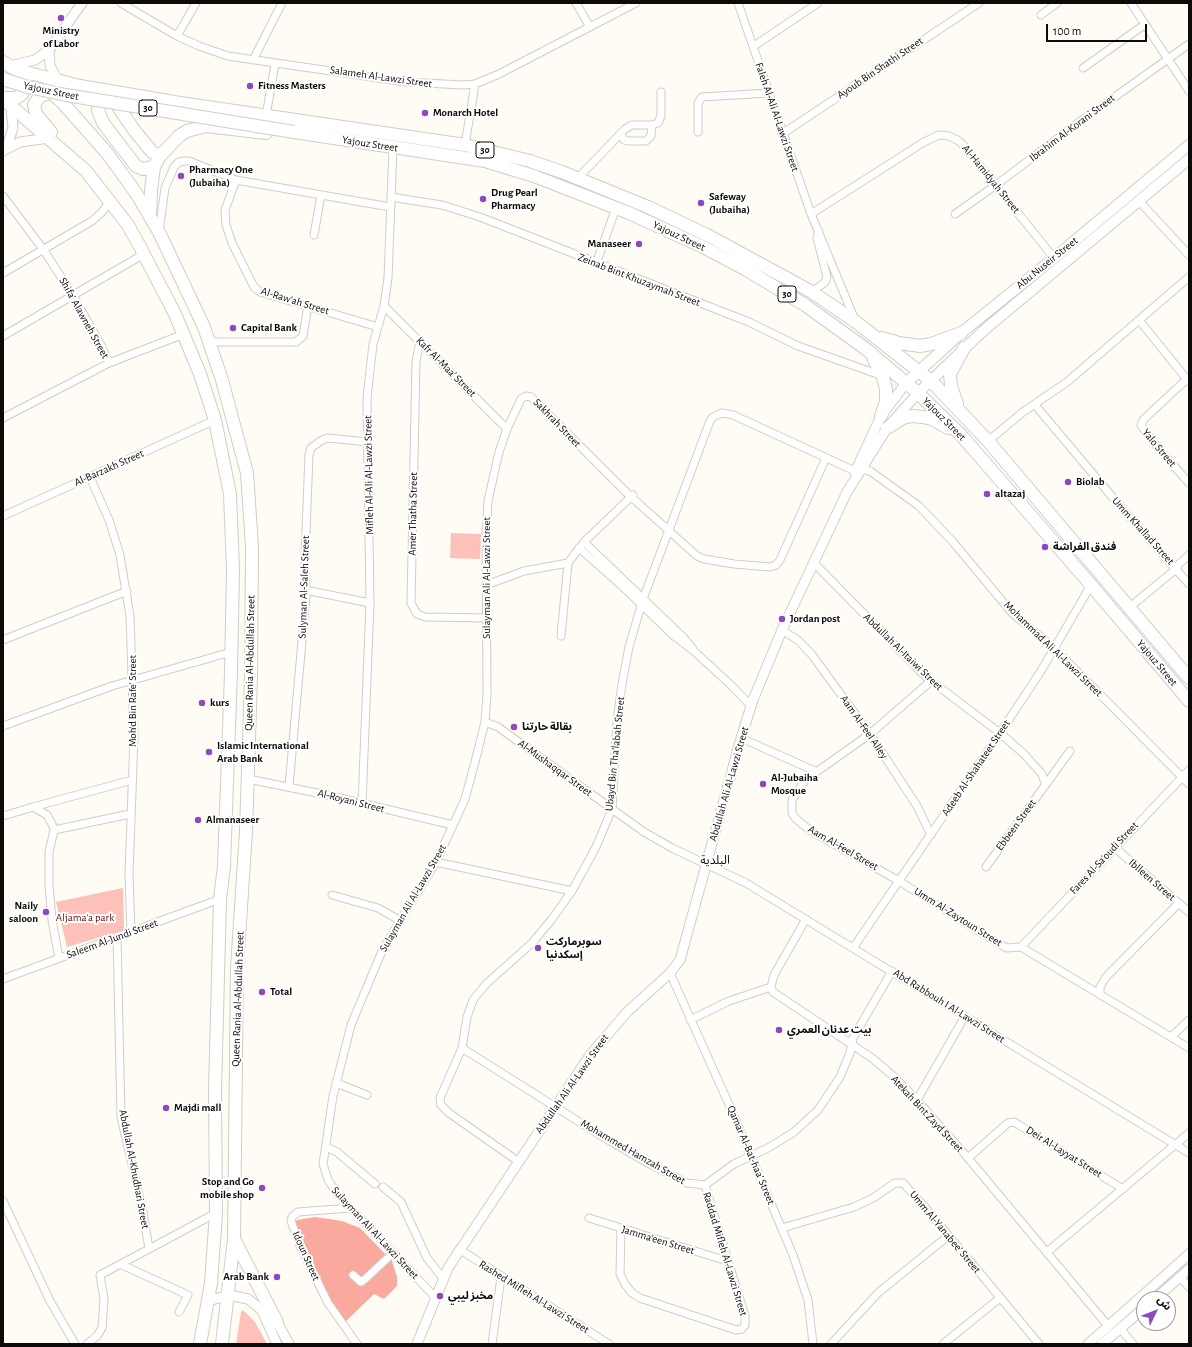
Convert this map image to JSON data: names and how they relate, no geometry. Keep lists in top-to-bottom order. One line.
{"streets":{"main road":["Yajouz Street","30","Abu Nuseir Street","Queen Rania Al-Abdullah Street"],"street":["Ayoub Bin Shathi Street","Salameh Al-Lawzi Street","Faleh Al-Ali Al-Lawzi Street","Ibrahim Al-Korani Street","Al-Hamidyah Street","Zeinab Bint Khuzaymah Street","Al-Raw’ah Street","Shifa' Alawneh Street","Kafr Al-Maa’ Street","Sakhrah Street","Yalo Street","Al-Barzakh Street","Mifleh Al-Ali Al-Lawzi Street","Amer Thatha Street","Umm Khallad Street","Sulayman Ali Al-Lawzi Street","Sulyman Al-Saleh Street","Mohammad Ali Al-Lawzi Street","Abdullah Al-Itaiwi Street","Moh'd Bin Rafe' Street","Aam Al-Feel Alley","Ubayd Bin Tha’labah Street","Al-Mushaqqar Street","Adeeb Al-Shahateet Street","Abdullah Ali Al-Lawzi Street","Al-Royani Street","Ebbeen Street","Aam Al-Feel Street","Fares Al-Sa’oudi Street","Iblleen Street","Umm Al-Zaytoun Street","Saleem Al-Jundi Street","Abd Rabbouh I Al-Lawzi Street","Atekah Bint Zayd Street","Mohammed Hamzah Street","Deir Al-Layyat Street","Qamar Al-Bat-haa’ Street","Abdullah Al-Khudhari Street","Umm Al-Yanabee’ Street","Jamma’een Street","Raddad Mifleh Al-Lawzi Street","Idoun Street","Rashed Mifleh Al-Lawzi Street"]},"crossings":[["Ayoub Bin Shathi Street","Faleh Al-Ali Al-Lawzi Street"],["Yajouz Street","Faleh Al-Ali Al-Lawzi Street"],["Yajouz Street","Abu Nuseir Street"],["Yajouz Street","Mifleh Al-Ali Al-Lawzi Street"],["Yajouz Street","Queen Rania Al-Abdullah Street"],["Yajouz Street","Adeeb Al-Shahateet Street"],["Yajouz Street","Abdullah Ali Al-Lawzi Street"],["Faleh Al-Ali Al-Lawzi Street","Al-Hamidyah Street"],["Ibrahim Al-Korani Street","Al-Hamidyah Street"],["Al-Hamidyah Street","Abu Nuseir Street"],["Abu Nuseir Street","Abdullah Ali Al-Lawzi Street"],["Zeinab Bint Khuzaymah Street","Mifleh Al-Ali Al-Lawzi Street"],["Al-Raw’ah Street","Mifleh Al-Ali Al-Lawzi Street"],["Kafr Al-Maa’ Street","Mifleh Al-Ali Al-Lawzi Street"],["Kafr Al-Maa’ Street","Amer Thatha Street"],["Kafr Al-Maa’ Street","Sulayman Ali Al-Lawzi Street"],["Sakhrah Street","Sulayman Ali Al-Lawzi Street"],["Sakhrah Street","Mohammad Ali Al-Lawzi Street"],["Sakhrah Street","Ubayd Bin Tha’labah Street"],["Al-Barzakh Street","Queen Rania Al-Abdullah Street"],["Al-Barzakh Street","Moh'd Bin Rafe' Street"],["Mifleh Al-Ali Al-Lawzi Street","Sulyman Al-Saleh Street"],["Mifleh Al-Ali Al-Lawzi Street","Al-Royani Street"],["Amer Thatha Street","Sulayman Ali Al-Lawzi Street"],["Sulayman Ali Al-Lawzi Street","Al-Mushaqqar Street"],["Sulayman Ali Al-Lawzi Street","Abdullah Ali Al-Lawzi Street"],["Sulayman Ali Al-Lawzi Street","Al-Royani Street"],["Sulayman Ali Al-Lawzi Street","Idoun Street"],["Sulyman Al-Saleh Street","Al-Royani Street"],["Mohammad Ali Al-Lawzi Street","Ubayd Bin Tha’labah Street"],["Mohammad Ali Al-Lawzi Street","Adeeb Al-Shahateet Street"],["Mohammad Ali Al-Lawzi Street","Abdullah Ali Al-Lawzi Street"],["Mohammad Ali Al-Lawzi Street","Fares Al-Sa’oudi Street"],["Abdullah Al-Itaiwi Street","Adeeb Al-Shahateet Street"],["Abdullah Al-Itaiwi Street","Abdullah Ali Al-Lawzi Street"],["Abdullah Al-Itaiwi Street","Aam Al-Feel Street"],["Queen Rania Al-Abdullah Street","Al-Royani Street"],["Queen Rania Al-Abdullah Street","Saleem Al-Jundi Street"],["Moh'd Bin Rafe' Street","Saleem Al-Jundi Street"],["Aam Al-Feel Alley","Adeeb Al-Shahateet Street"],["Aam Al-Feel Alley","Abdullah Ali Al-Lawzi Street"],["Aam Al-Feel Alley","Aam Al-Feel Street"],["Ubayd Bin Tha’labah Street","Al-Mushaqqar Street"],["Ubayd Bin Tha’labah Street","Abdullah Ali Al-Lawzi Street"],["Ubayd Bin Tha’labah Street","Mohammed Hamzah Street"],["Al-Mushaqqar Street","Abdullah Ali Al-Lawzi Street"],["Al-Mushaqqar Street","Abd Rabbouh I Al-Lawzi Street"],["Adeeb Al-Shahateet Street","Aam Al-Feel Street"],["Adeeb Al-Shahateet Street","Umm Al-Zaytoun Street"],["Adeeb Al-Shahateet Street","Abd Rabbouh I Al-Lawzi Street"],["Abdullah Ali Al-Lawzi Street","Abd Rabbouh I Al-Lawzi Street"],["Abdullah Ali Al-Lawzi Street","Mohammed Hamzah Street"],["Abdullah Ali Al-Lawzi Street","Qamar Al-Bat-haa’ Street"],["Abdullah Ali Al-Lawzi Street","Rashed Mifleh Al-Lawzi Street"],["Aam Al-Feel Street","Umm Al-Zaytoun Street"],["Fares Al-Sa’oudi Street","Iblleen Street"],["Fares Al-Sa’oudi Street","Umm Al-Zaytoun Street"],["Saleem Al-Jundi Street","Abdullah Al-Khudhari Street"],["Atekah Bint Zayd Street","Deir Al-Layyat Street"],["Mohammed Hamzah Street","Raddad Mifleh Al-Lawzi Street"],["Qamar Al-Bat-haa’ Street","Umm Al-Yanabee’ Street"],["Jamma’een Street","Raddad Mifleh Al-Lawzi Street"]],"districts":["البلدية"],"parks":["Aljama'a park"],"places":["Ministry of Labor","Fitness Masters","Monarch Hotel","Pharmacy One (Jubaiha)","Drug Pearl Pharmacy","Safeway (Jubaiha)","Manaseer","Capital Bank","Biolab","altazaj","فندق الفراشة","Jordan post","kurs","بقالة حارتنا","Islamic International Arab Bank","Al-Jubaiha Mosque","Almanaseer","Naily saloon","سوبرماركت إسكدنيا","Total","بيت عدنان العمري","Majdi mall","Stop and Go mobile shop","Arab Bank","مخبز ليبي"],"scale_bar":"100 m","north":"top right"}
